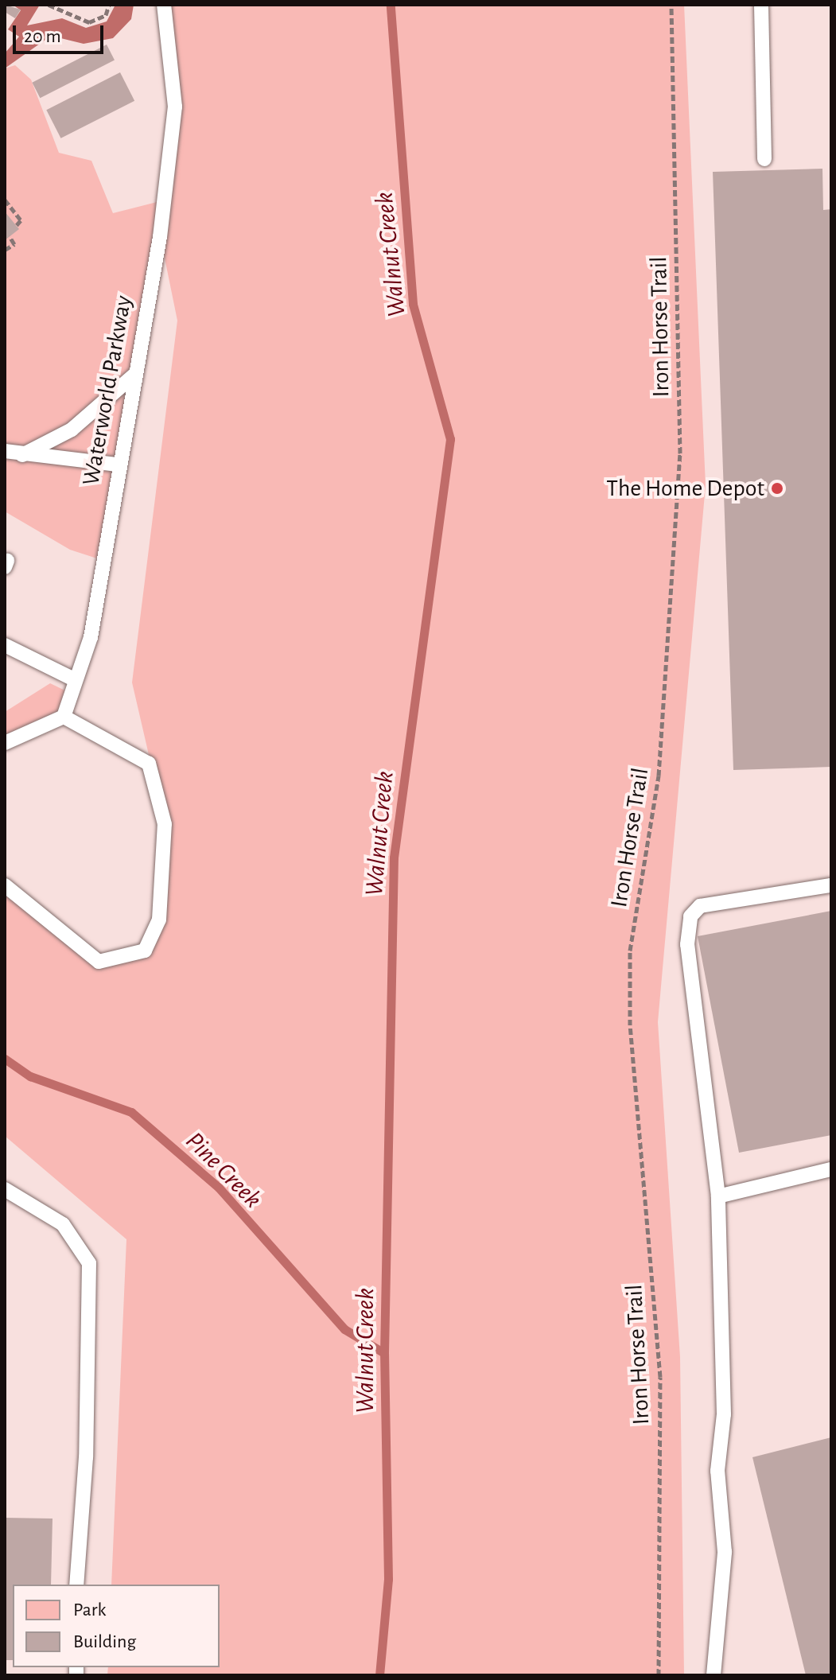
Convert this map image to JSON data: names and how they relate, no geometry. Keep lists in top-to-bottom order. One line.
{"streets":{"lane":["Waterworld Parkway"],"path":["Iron Horse Trail"]},"water":["Walnut Creek","Pine Creek"],"places":["The Home Depot"],"legend":["Park","Building"],"scale_bar":"20 m"}
